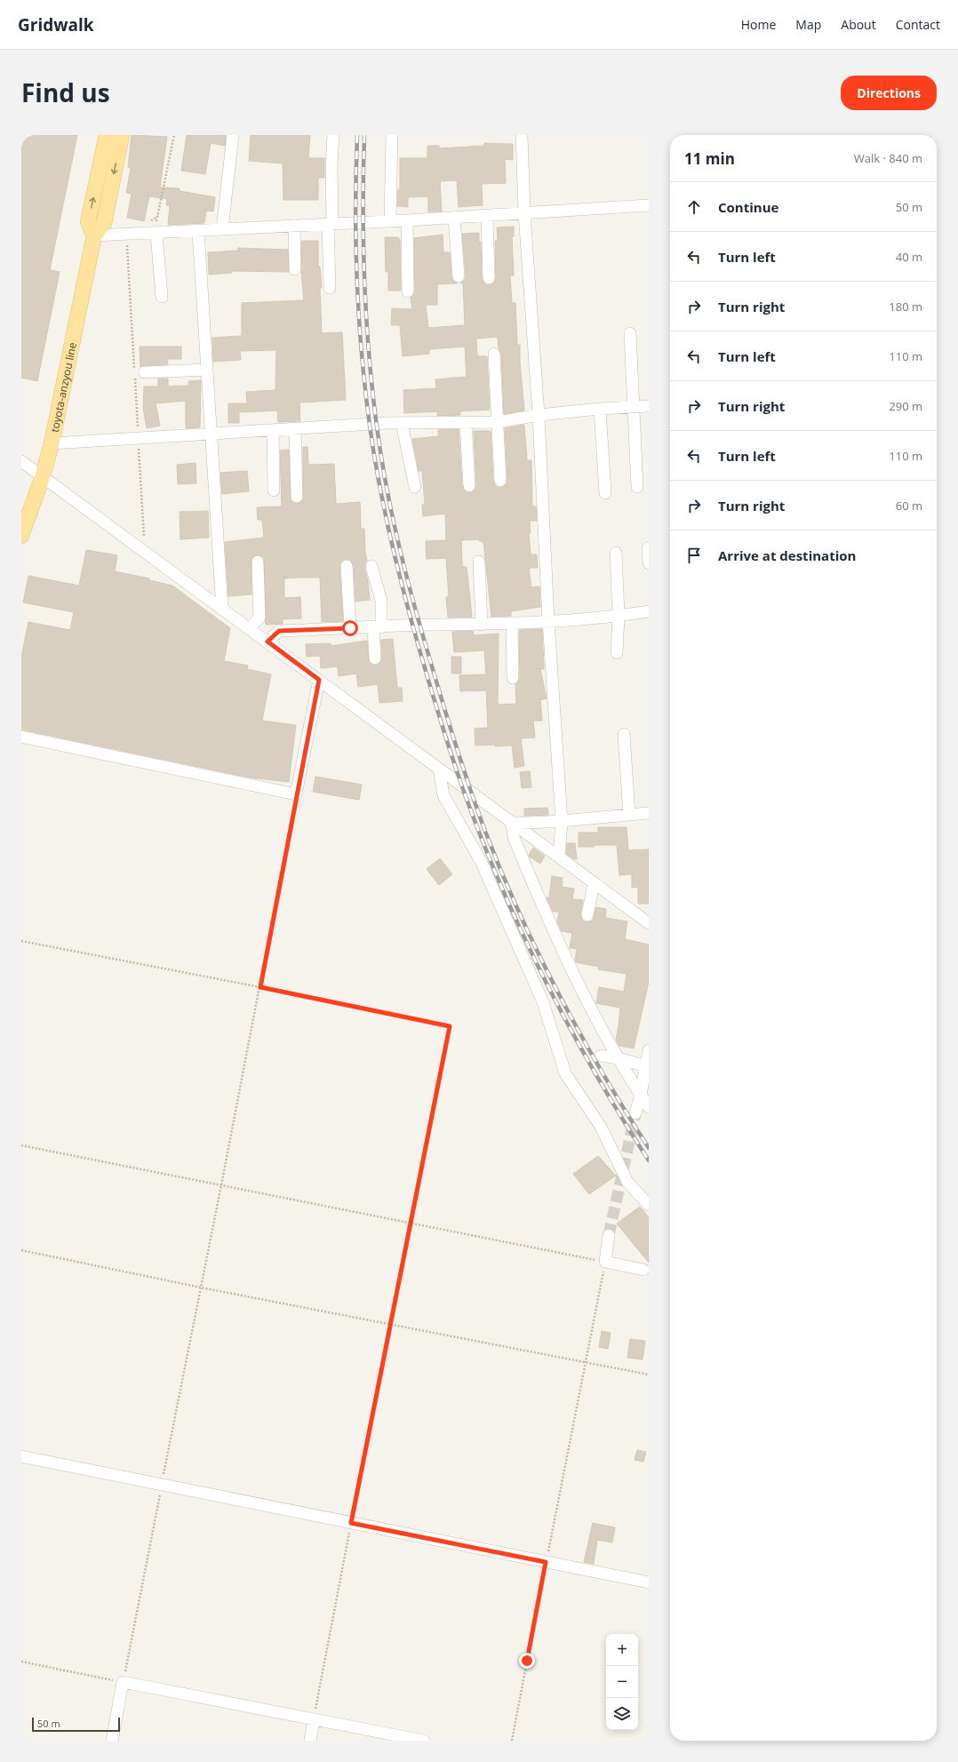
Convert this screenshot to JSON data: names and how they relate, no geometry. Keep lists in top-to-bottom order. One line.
{"streets":{"main road":["toyota-anzyou line"]},"scale_bar":"50 m","page":{"header":"Gridwalk","nav":["Home","Map","About","Contact"],"title":"Find us","buttons":"Directions","heading":["11 min","Walk · 840 m"],"list":[["Continue","50 m"],["Turn left","40 m"],["Turn right","180 m"],["Turn left","110 m"],["Turn right","290 m"],["Turn left","110 m"],["Turn right","60 m"],"Arrive at destination"],"map_buttons":["+","−"],"scale":"50 m"}}
